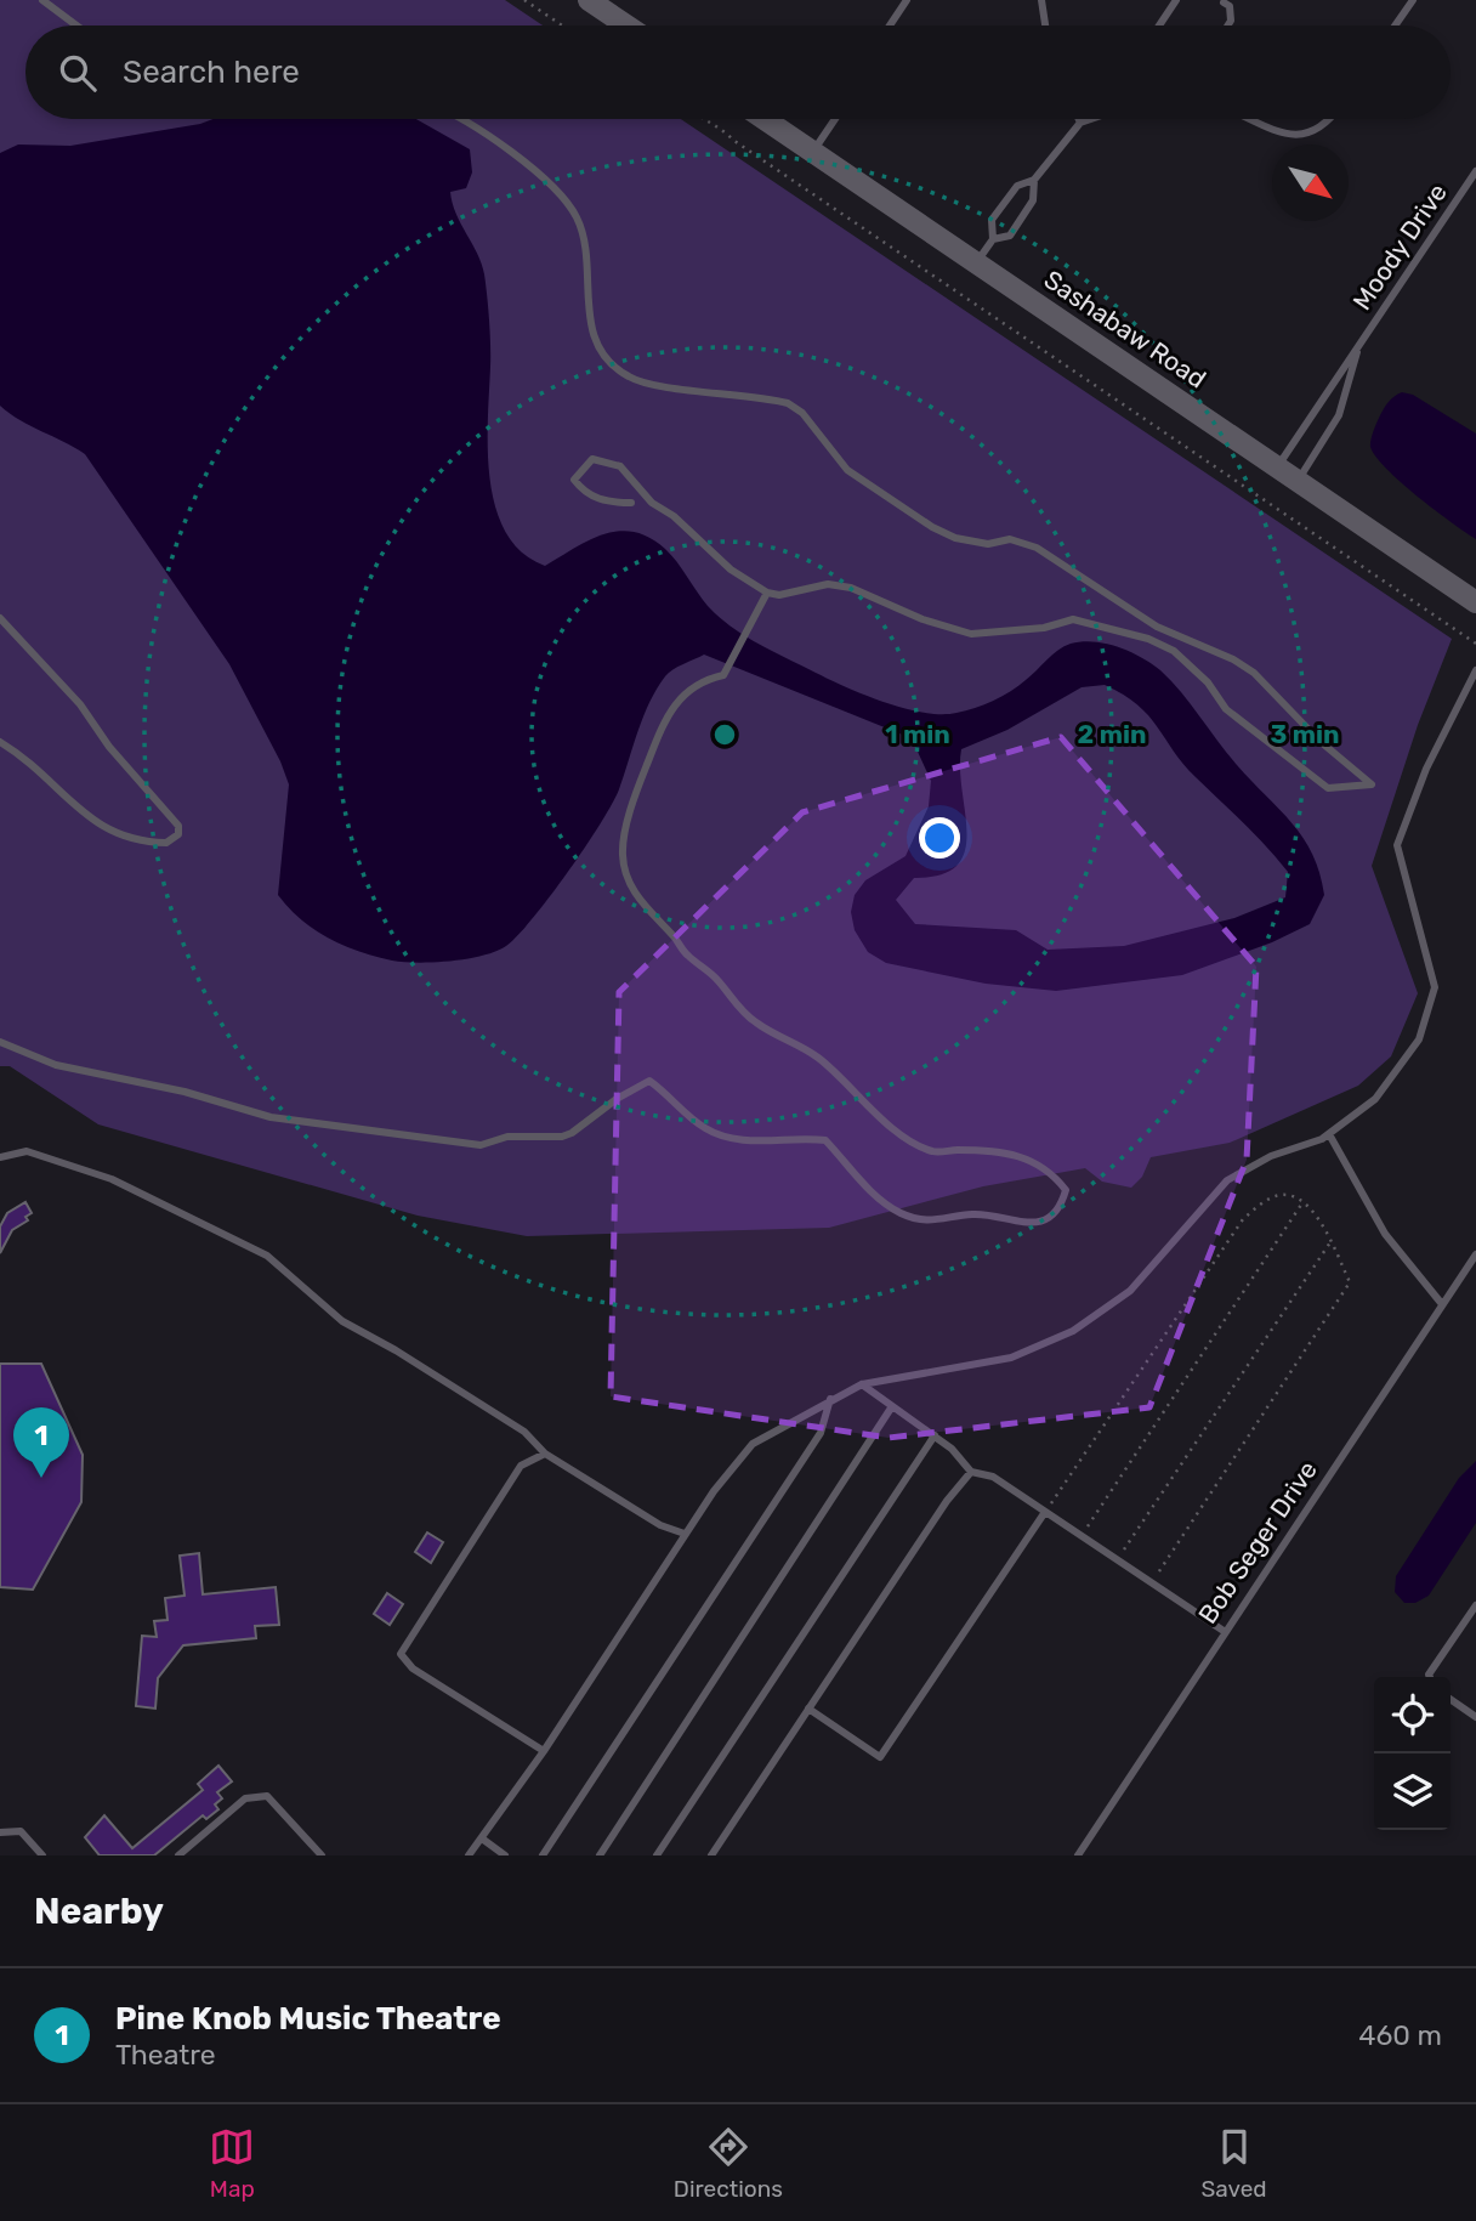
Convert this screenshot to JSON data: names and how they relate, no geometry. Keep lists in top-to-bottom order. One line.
{"streets":{"main road":["Sashabaw Road"],"lane":["Moody Drive","Bob Seger Drive"]},"crossings":[["Moody Drive","Sashabaw Road"]],"north":"bottom right","page":{"search":"Search here","pins":"1","heading":"Nearby","list":[{"mark":"1","name":"Pine Knob Music Theatre","note":"Theatre","value":"460 m"}],"nav":["Map","Directions","Saved"]},"rings":["1 min","2 min","3 min"]}
